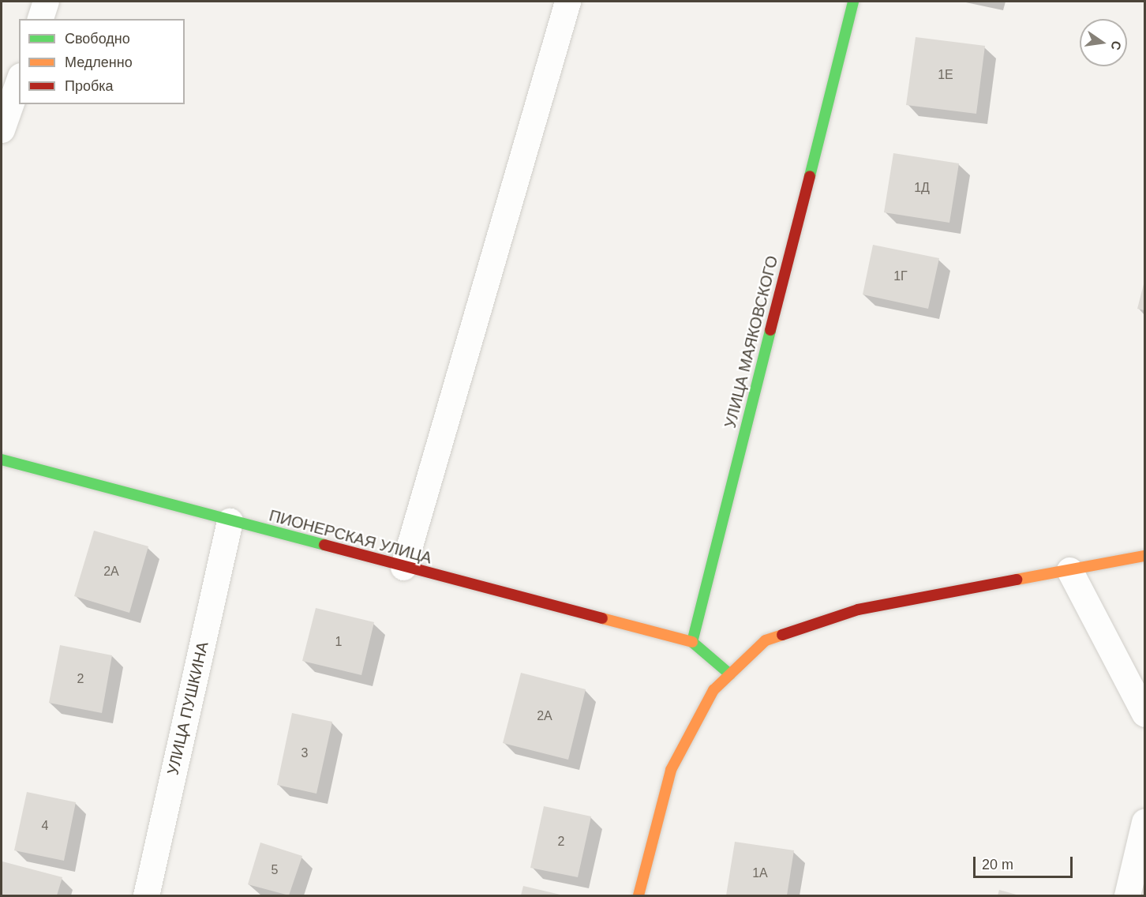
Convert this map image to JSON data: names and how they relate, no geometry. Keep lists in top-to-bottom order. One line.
{"streets":{"street":["УЛИЦА МАЯКОВСКОГО","ПИОНЕРСКАЯ УЛИЦА","УЛИЦА ПУШКИНА"]},"crossings":[["УЛИЦА МАЯКОВСКОГО","ПИОНЕРСКАЯ УЛИЦА"],["ПИОНЕРСКАЯ УЛИЦА","УЛИЦА ПУШКИНА"]],"house_numbers":["1Е","1Д","1Г","2А","1","2","2А","3","4","2","5","1А"],"legend":["Свободно","Медленно","Пробка"],"scale_bar":"20 m","north":"right"}
